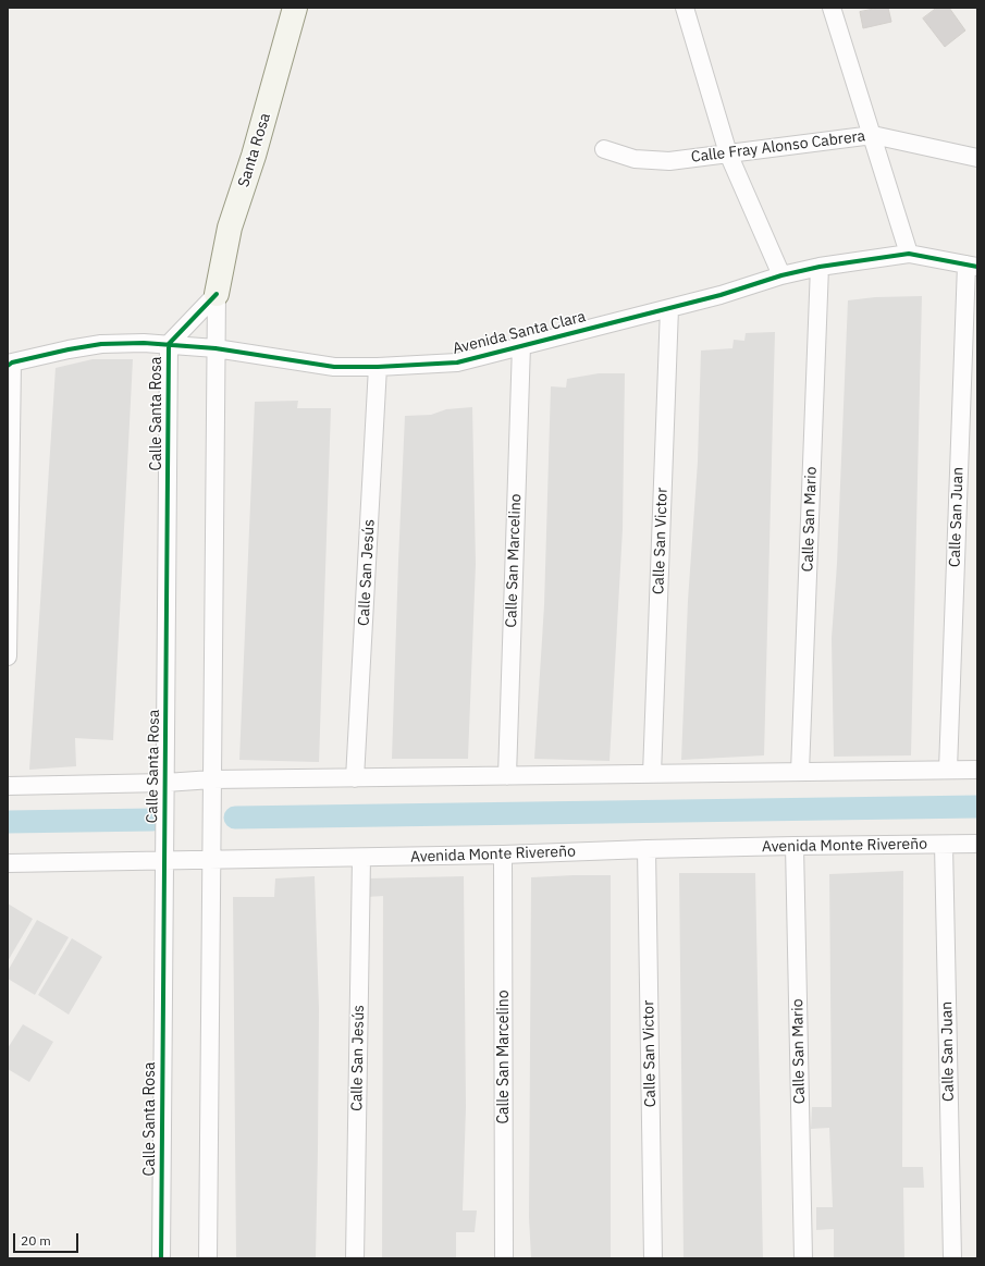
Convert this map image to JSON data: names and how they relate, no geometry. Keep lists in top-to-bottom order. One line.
{"streets":{"main road":["Santa Rosa"],"street":["Calle Fray Alonso Cabrera","Avenida Santa Clara","Calle Santa Rosa","Calle San Juan","Calle San Mario","Calle San Victor","Calle San Marcelino","Calle San Jesús","Avenida Monte Rivereño"]},"crossings":[["Santa Rosa","Calle Santa Rosa"],["Avenida Santa Clara","Calle Santa Rosa"],["Avenida Santa Clara","Calle San Juan"],["Avenida Santa Clara","Calle San Mario"],["Avenida Santa Clara","Calle San Victor"],["Avenida Santa Clara","Calle San Marcelino"],["Avenida Santa Clara","Calle San Jesús"],["Calle Santa Rosa","Avenida Monte Rivereño"],["Calle San Juan","Avenida Monte Rivereño"],["Calle San Mario","Avenida Monte Rivereño"],["Calle San Victor","Avenida Monte Rivereño"],["Calle San Marcelino","Avenida Monte Rivereño"],["Calle San Jesús","Avenida Monte Rivereño"]],"scale_bar":"20 m"}
